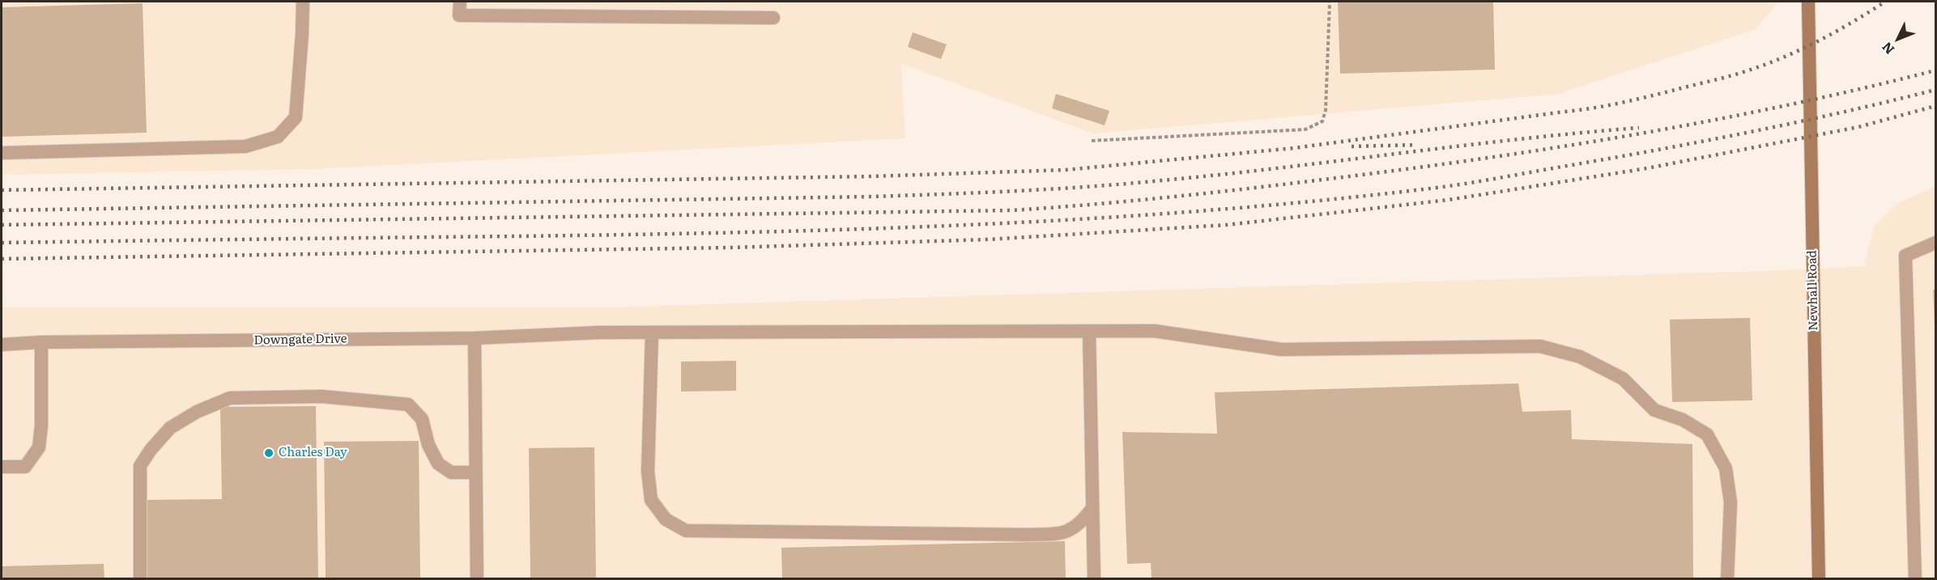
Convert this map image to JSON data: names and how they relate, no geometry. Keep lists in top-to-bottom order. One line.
{"streets":{"main road":["Newhall Road"],"street":["Downgate Drive"]},"places":["Charles Day"],"north":"bottom left"}
